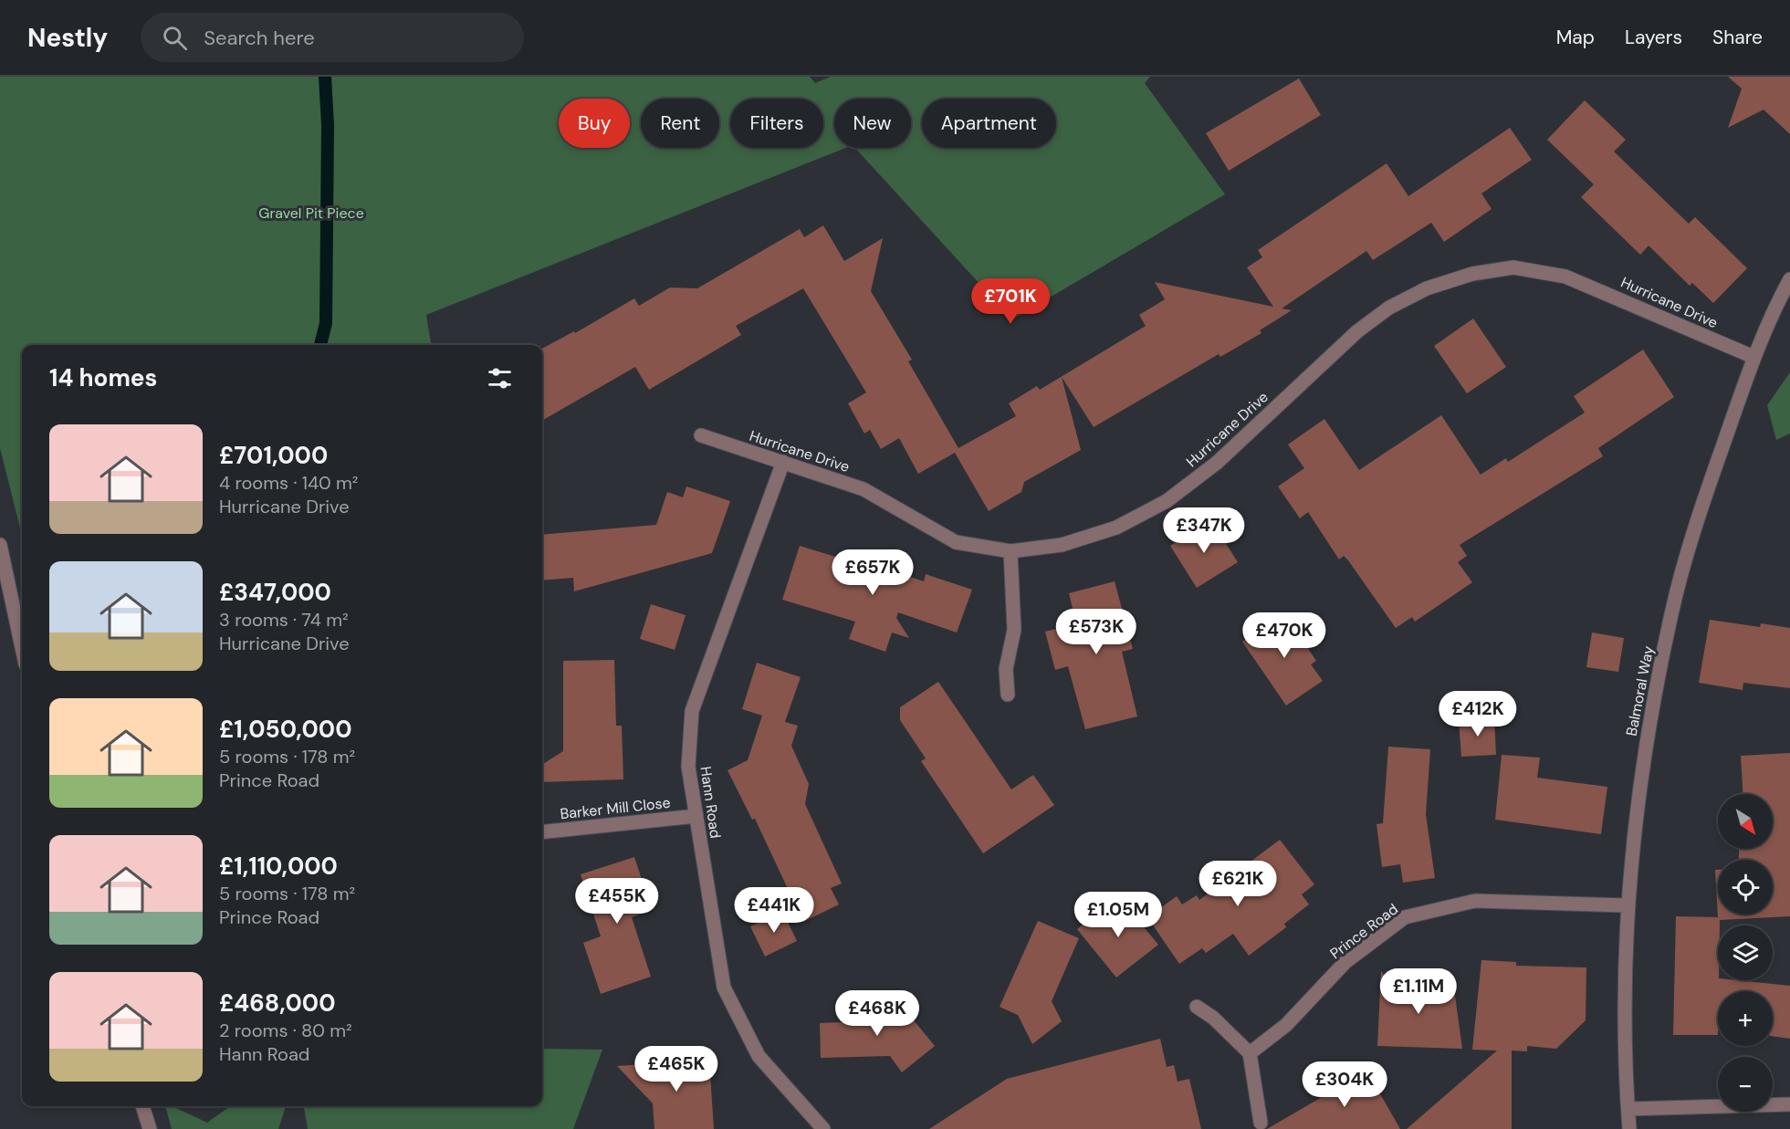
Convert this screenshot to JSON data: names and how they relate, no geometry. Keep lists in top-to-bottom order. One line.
{"streets":{"street":["Hurricane Drive","Balmoral Way","Hann Road","Barker Mill Close","Prince Road"]},"crossings":[["Hurricane Drive","Balmoral Way"],["Hurricane Drive","Hann Road"],["Balmoral Way","Prince Road"],["Hann Road","Barker Mill Close"]],"parks":["Gravel Pit Piece"],"north":"bottom right","page":{"header":"Nestly","search":"Search here","nav":["Map","Layers","Share"],"chip":["Buy","Rent","Filters","New","Apartment"],"price":["£701K","£347K","£657K","£573K","£470K","£412K","£621K","£455K","£441K","£1.05M","£1.11M","£468K","£465K","£304K"],"heading":"14 homes","list":[{"name":"£701,000","note":"4 rooms · 140 m² · Hurricane Drive"},{"name":"£347,000","note":"3 rooms · 74 m² · Hurricane Drive"},{"name":"£1,050,000","note":"5 rooms · 178 m² · Prince Road"},{"name":"£1,110,000","note":"5 rooms · 178 m² · Prince Road"},{"name":"£468,000","note":"2 rooms · 80 m² · Hann Road"}],"map_buttons":["+","−"]}}
